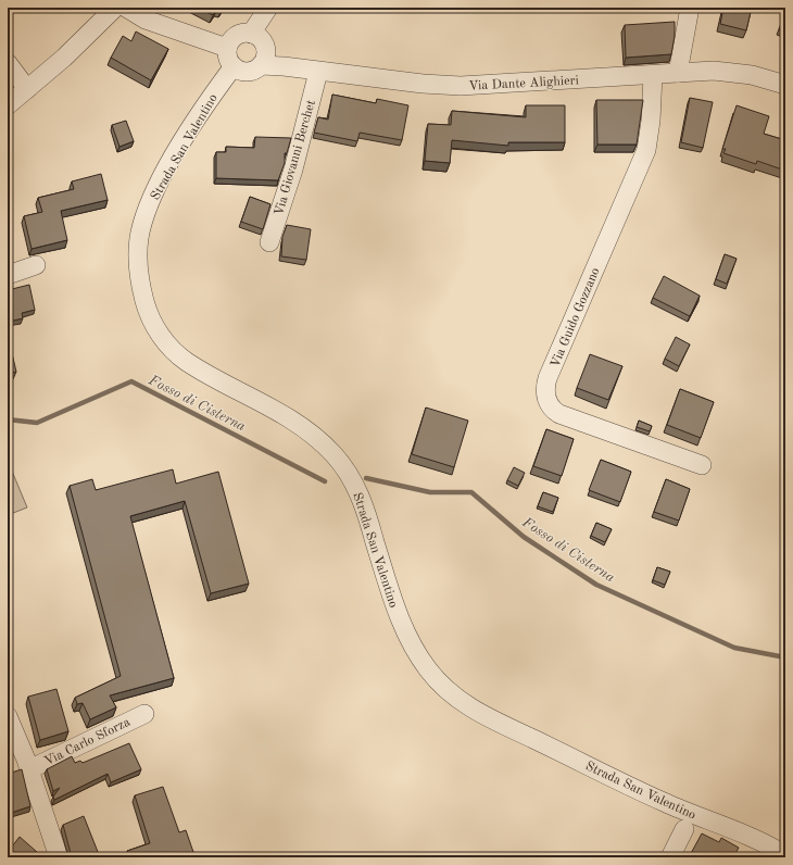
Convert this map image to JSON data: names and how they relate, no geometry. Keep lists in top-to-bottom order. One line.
{"streets":{"street":["Via Dante Alighieri","Strada San Valentino","Via Giovanni Berchet","Via Guido Gozzano","Via Carlo Sforza"]},"crossings":[["Via Dante Alighieri","Strada San Valentino"],["Via Dante Alighieri","Via Giovanni Berchet"],["Via Dante Alighieri","Via Guido Gozzano"]],"water":["Fosso di Cisterna"]}
